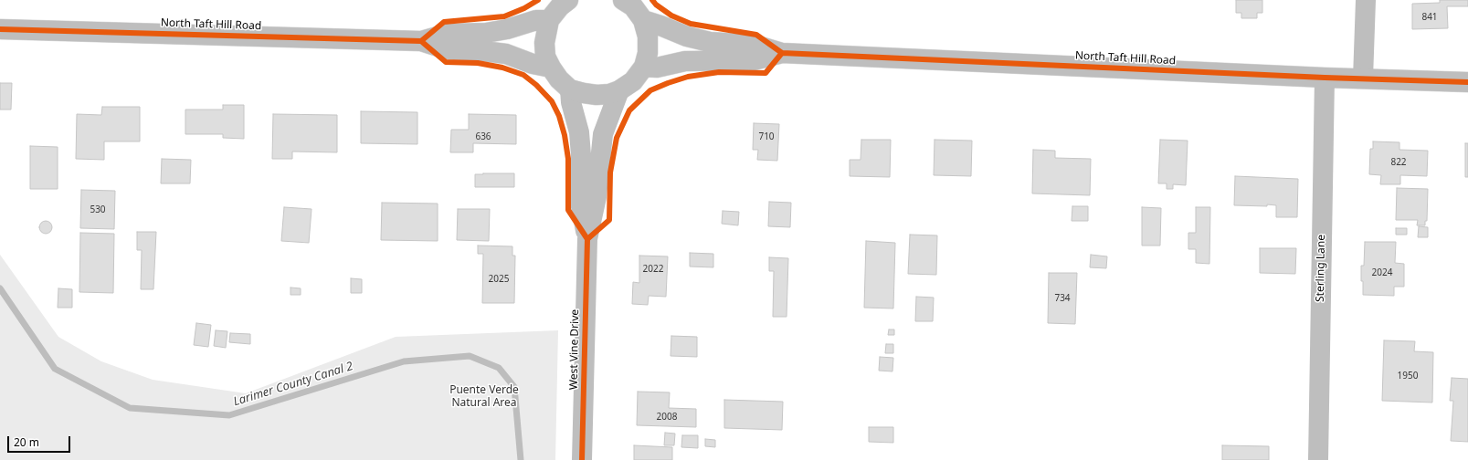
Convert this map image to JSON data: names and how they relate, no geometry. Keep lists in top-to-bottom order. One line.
{"streets":{"main road":["North Taft Hill Road","Sterling Lane","West Vine Drive"]},"crossings":[["North Taft Hill Road","Sterling Lane"]],"water":["Larimer County Canal 2"],"parks":["Puente Verde Natural Area"],"house_numbers":["841","636","710","822","530","2022","2024","2025","734","1950","2008"],"scale_bar":"20 m"}
